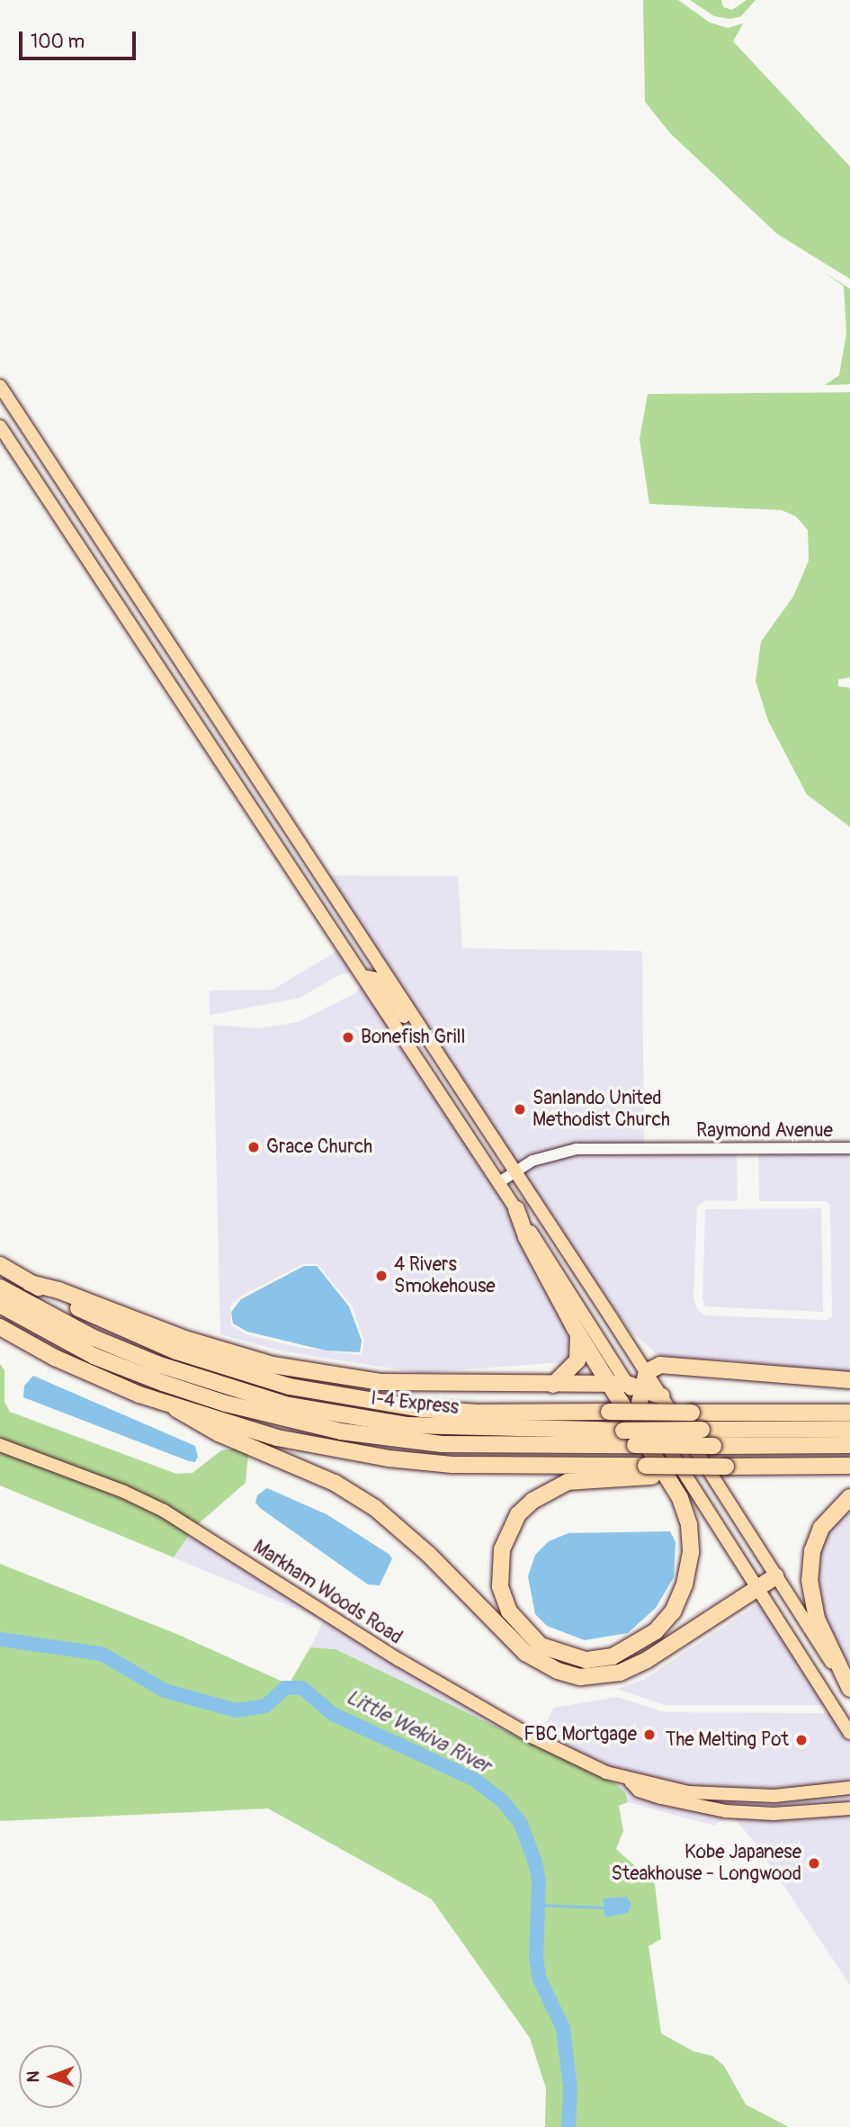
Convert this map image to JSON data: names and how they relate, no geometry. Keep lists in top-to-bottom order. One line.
{"streets":{"highway":["I-4 Express"],"main road":["Markham Woods Road"],"street":["Raymond Avenue"]},"water":["Little Wekiva River"],"places":["Bonefish Grill","Sanlando United Methodist Church","Grace Church","4 Rivers Smokehouse","FBC Mortgage","The Melting Pot","Kobe Japanese Steakhouse - Longwood"],"scale_bar":"100 m","north":"left"}
